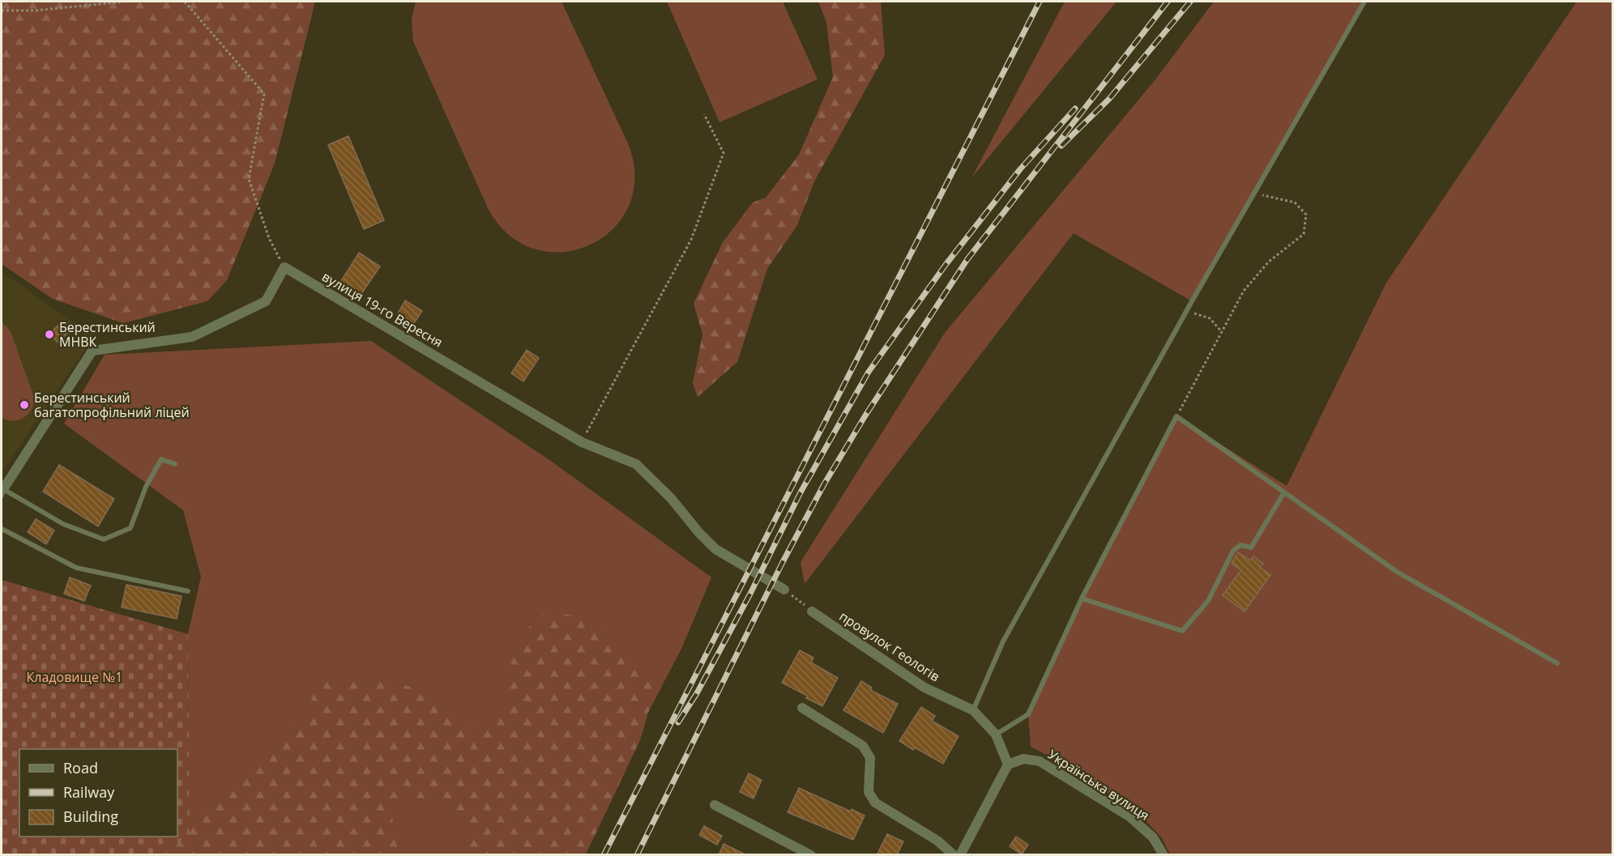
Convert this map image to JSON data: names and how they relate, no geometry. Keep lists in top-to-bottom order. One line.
{"streets":{"street":["вулиця 19-го Вересня","провулок Геологів","Українська вулиця"]},"crossings":[["провулок Геологів","Українська вулиця"]],"parks":["Кладовище №1"],"places":["Берестинський МНВК","Берестинський багатопрофільний ліцей"],"legend":["Road","Railway","Building"]}
